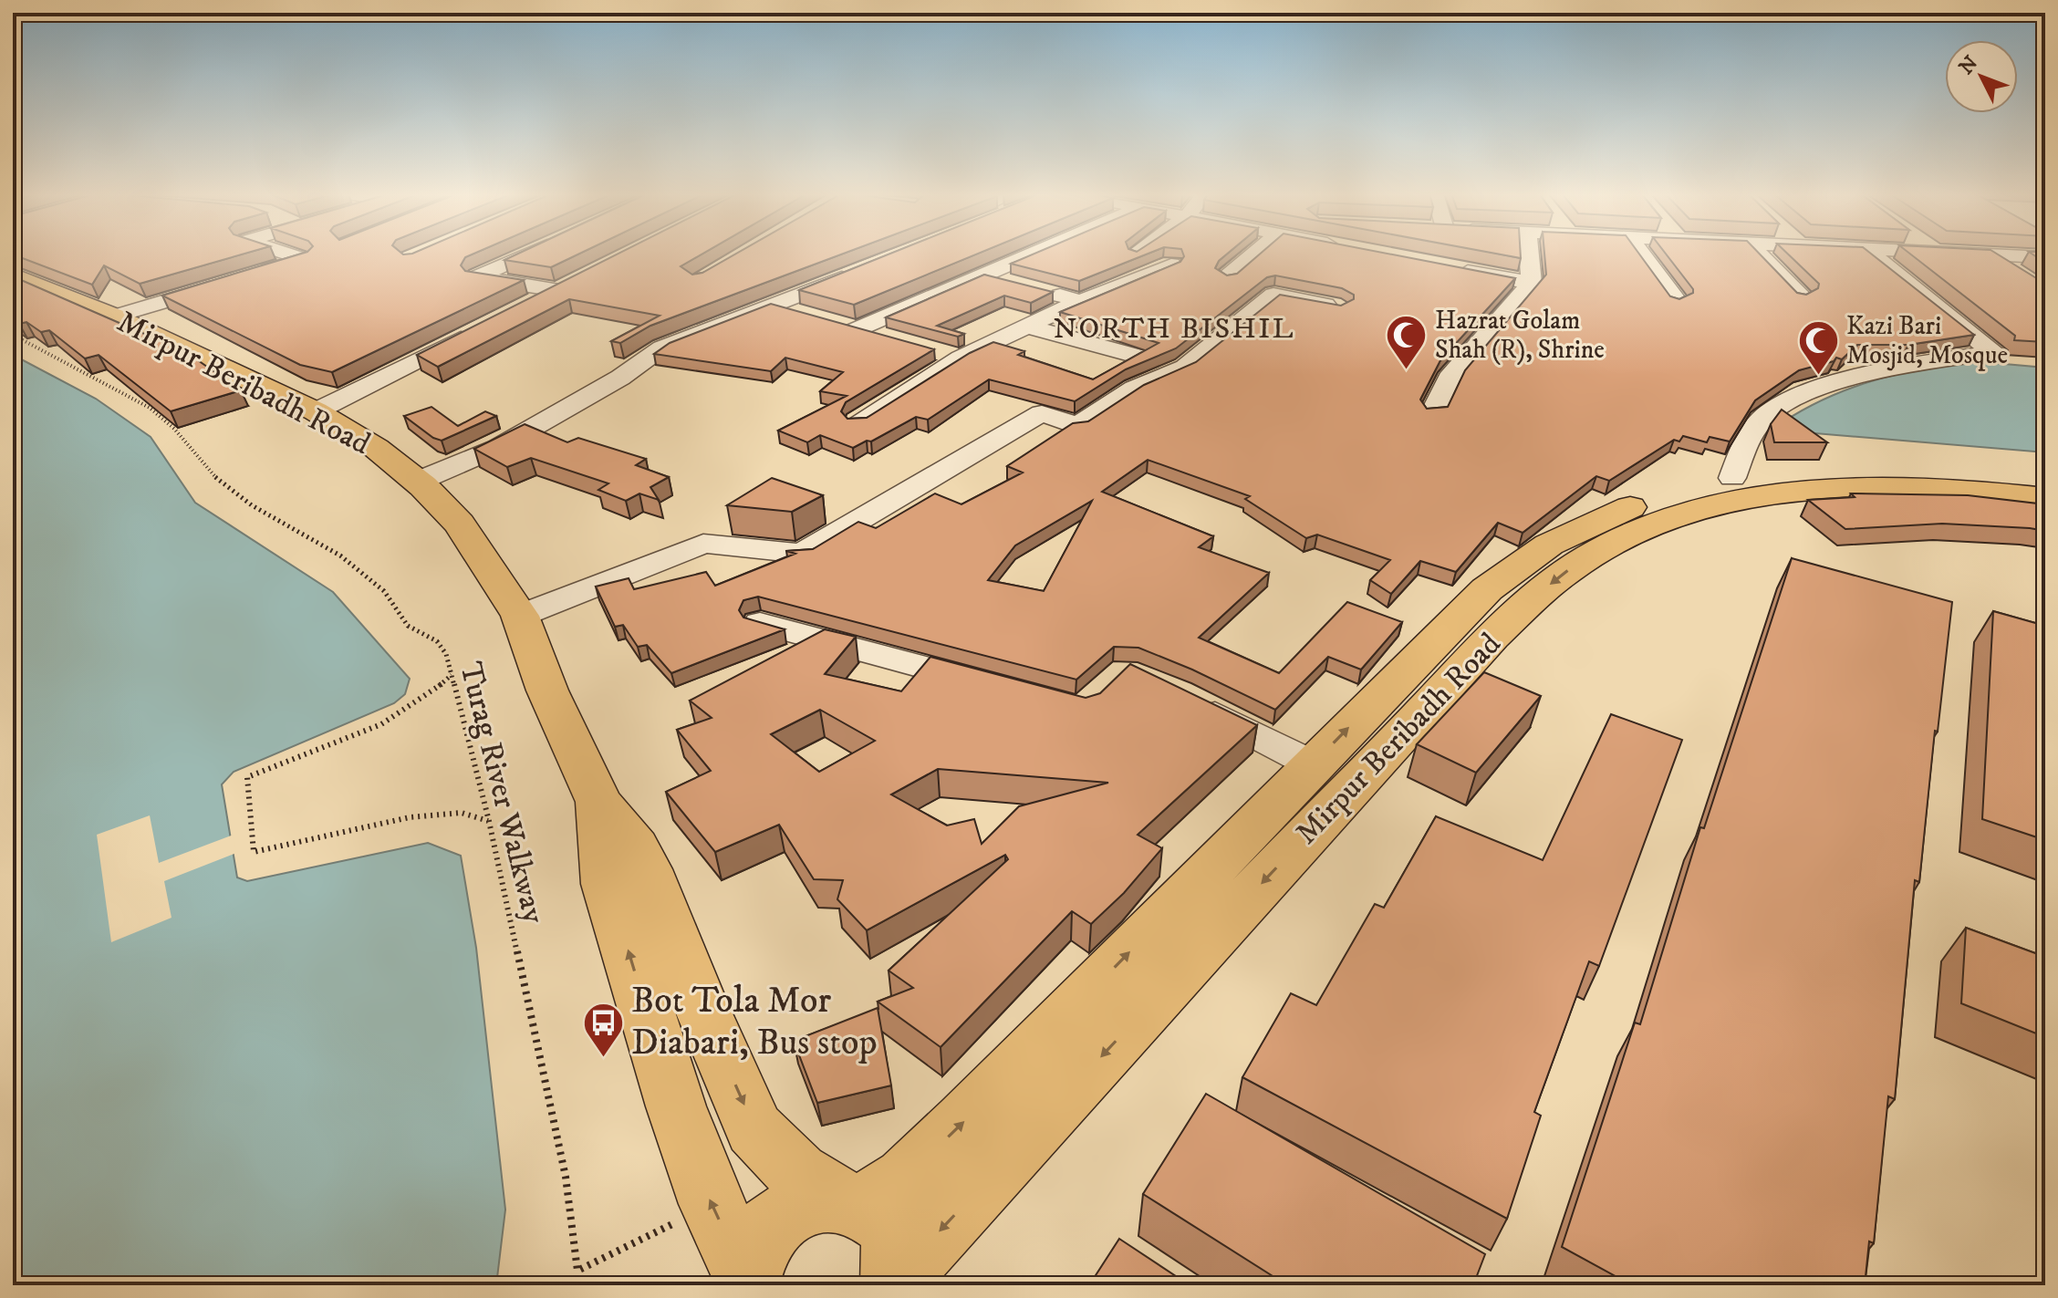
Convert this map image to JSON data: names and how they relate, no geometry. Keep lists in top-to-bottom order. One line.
{"streets":{"highway":["Mirpur Beribadh Road"],"path":["Turag River Walkway"]},"districts":["NORTH BISHIL"],"places":{"mosque":["Hazrat Golam Shah (R), Shrine","Kazi Bari Mosjid, Mosque"],"bus stop":["Bot Tola Mor Diabari, Bus stop"]},"north":"top left"}
